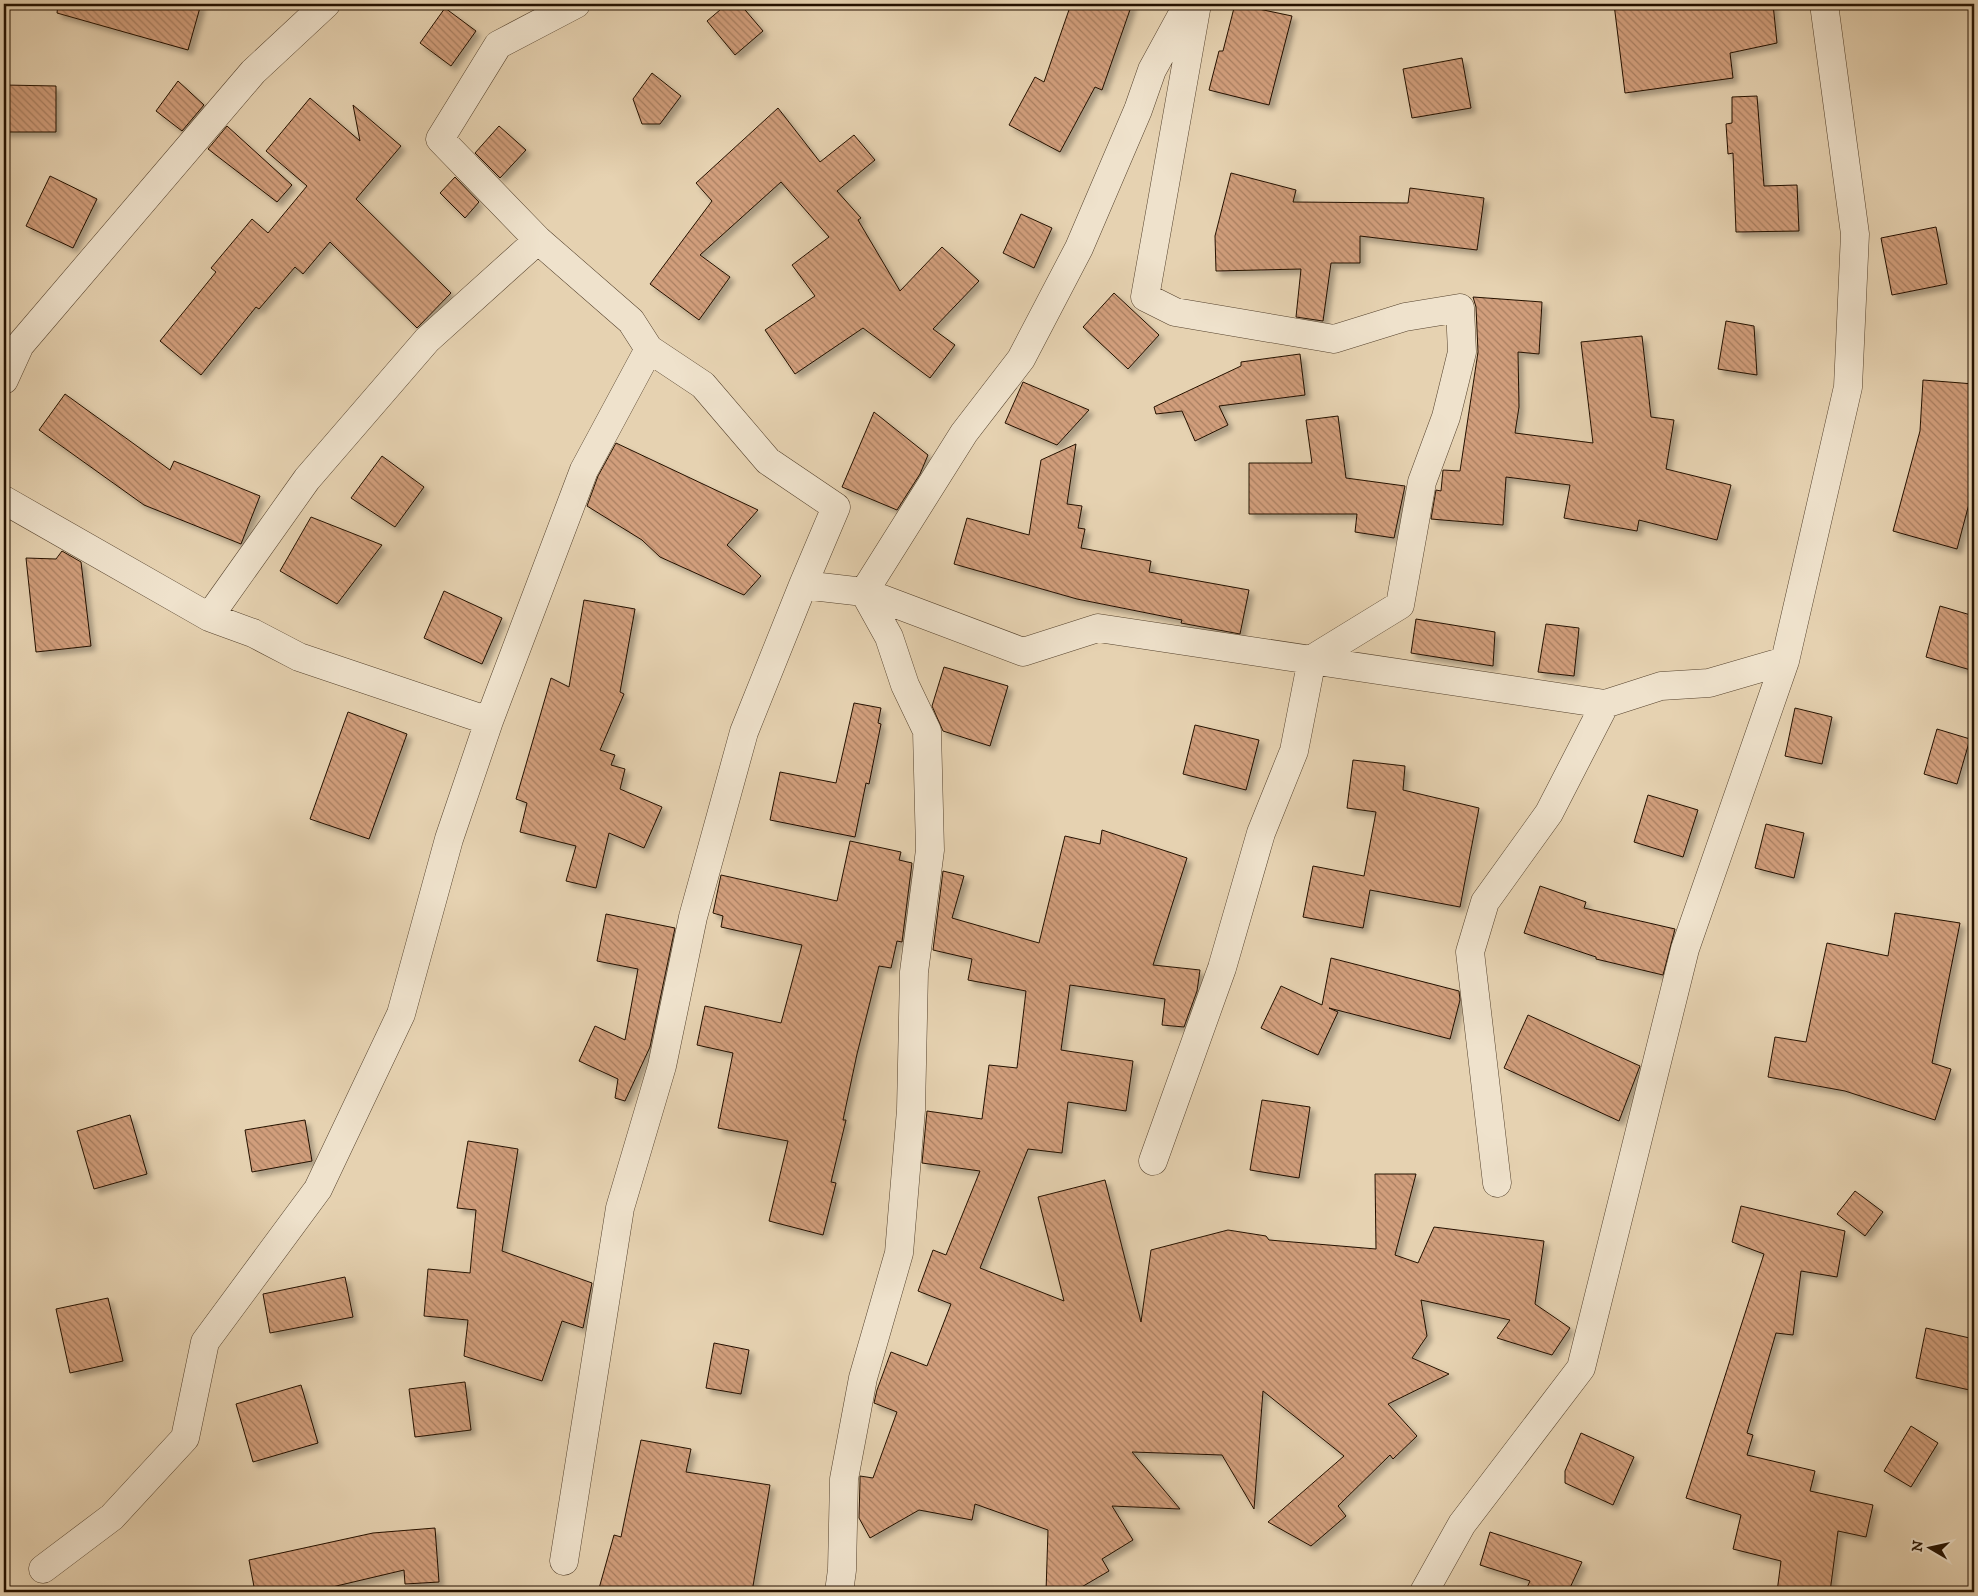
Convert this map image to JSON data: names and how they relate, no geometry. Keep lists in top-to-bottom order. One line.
{"north":"left"}
